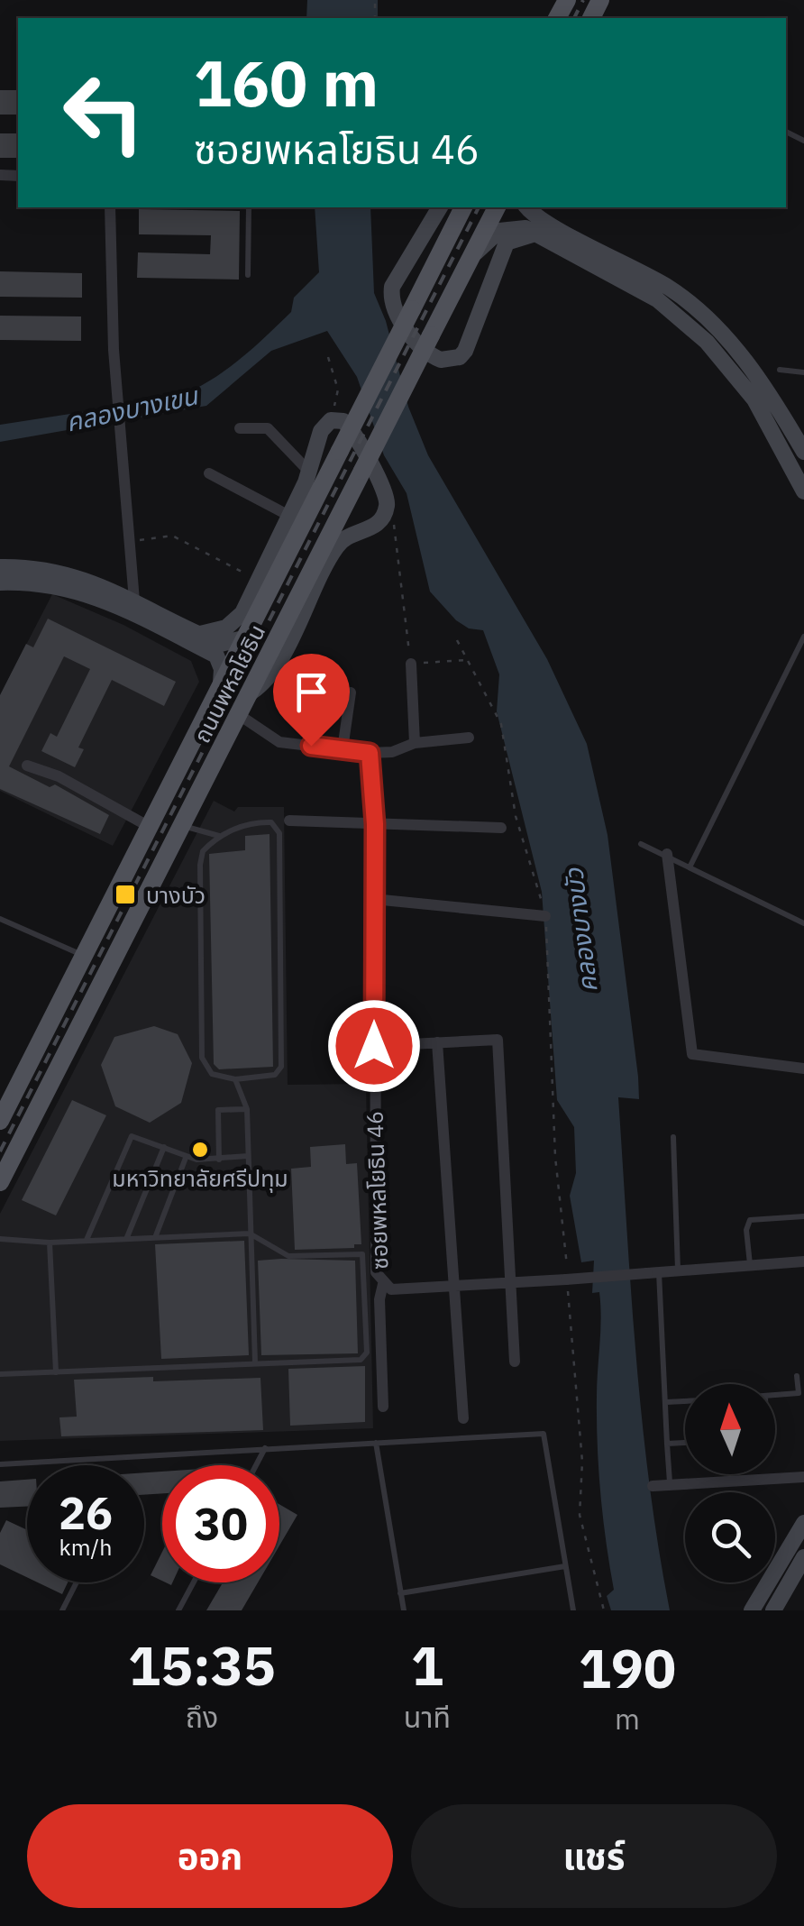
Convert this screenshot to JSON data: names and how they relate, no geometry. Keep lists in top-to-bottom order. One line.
{"streets":{"main road":["ถนนพหลโยธิน"],"street":["ซอยพหลโยธิน 46"]},"water":["คลองบางเขน","คลองบางบัว"],"places":{"transit":["บางบัว"],"other":["มหาวิทยาลัยศรีปทุม"]},"north":"top","page":{"turn":["160 m","ซอยพหลโยธิน 46"],"speed":"26 km/h","limit":"30","eta":["15:35","ถึง","1","นาที","190","m"],"buttons":["ออก","แชร์"]}}
